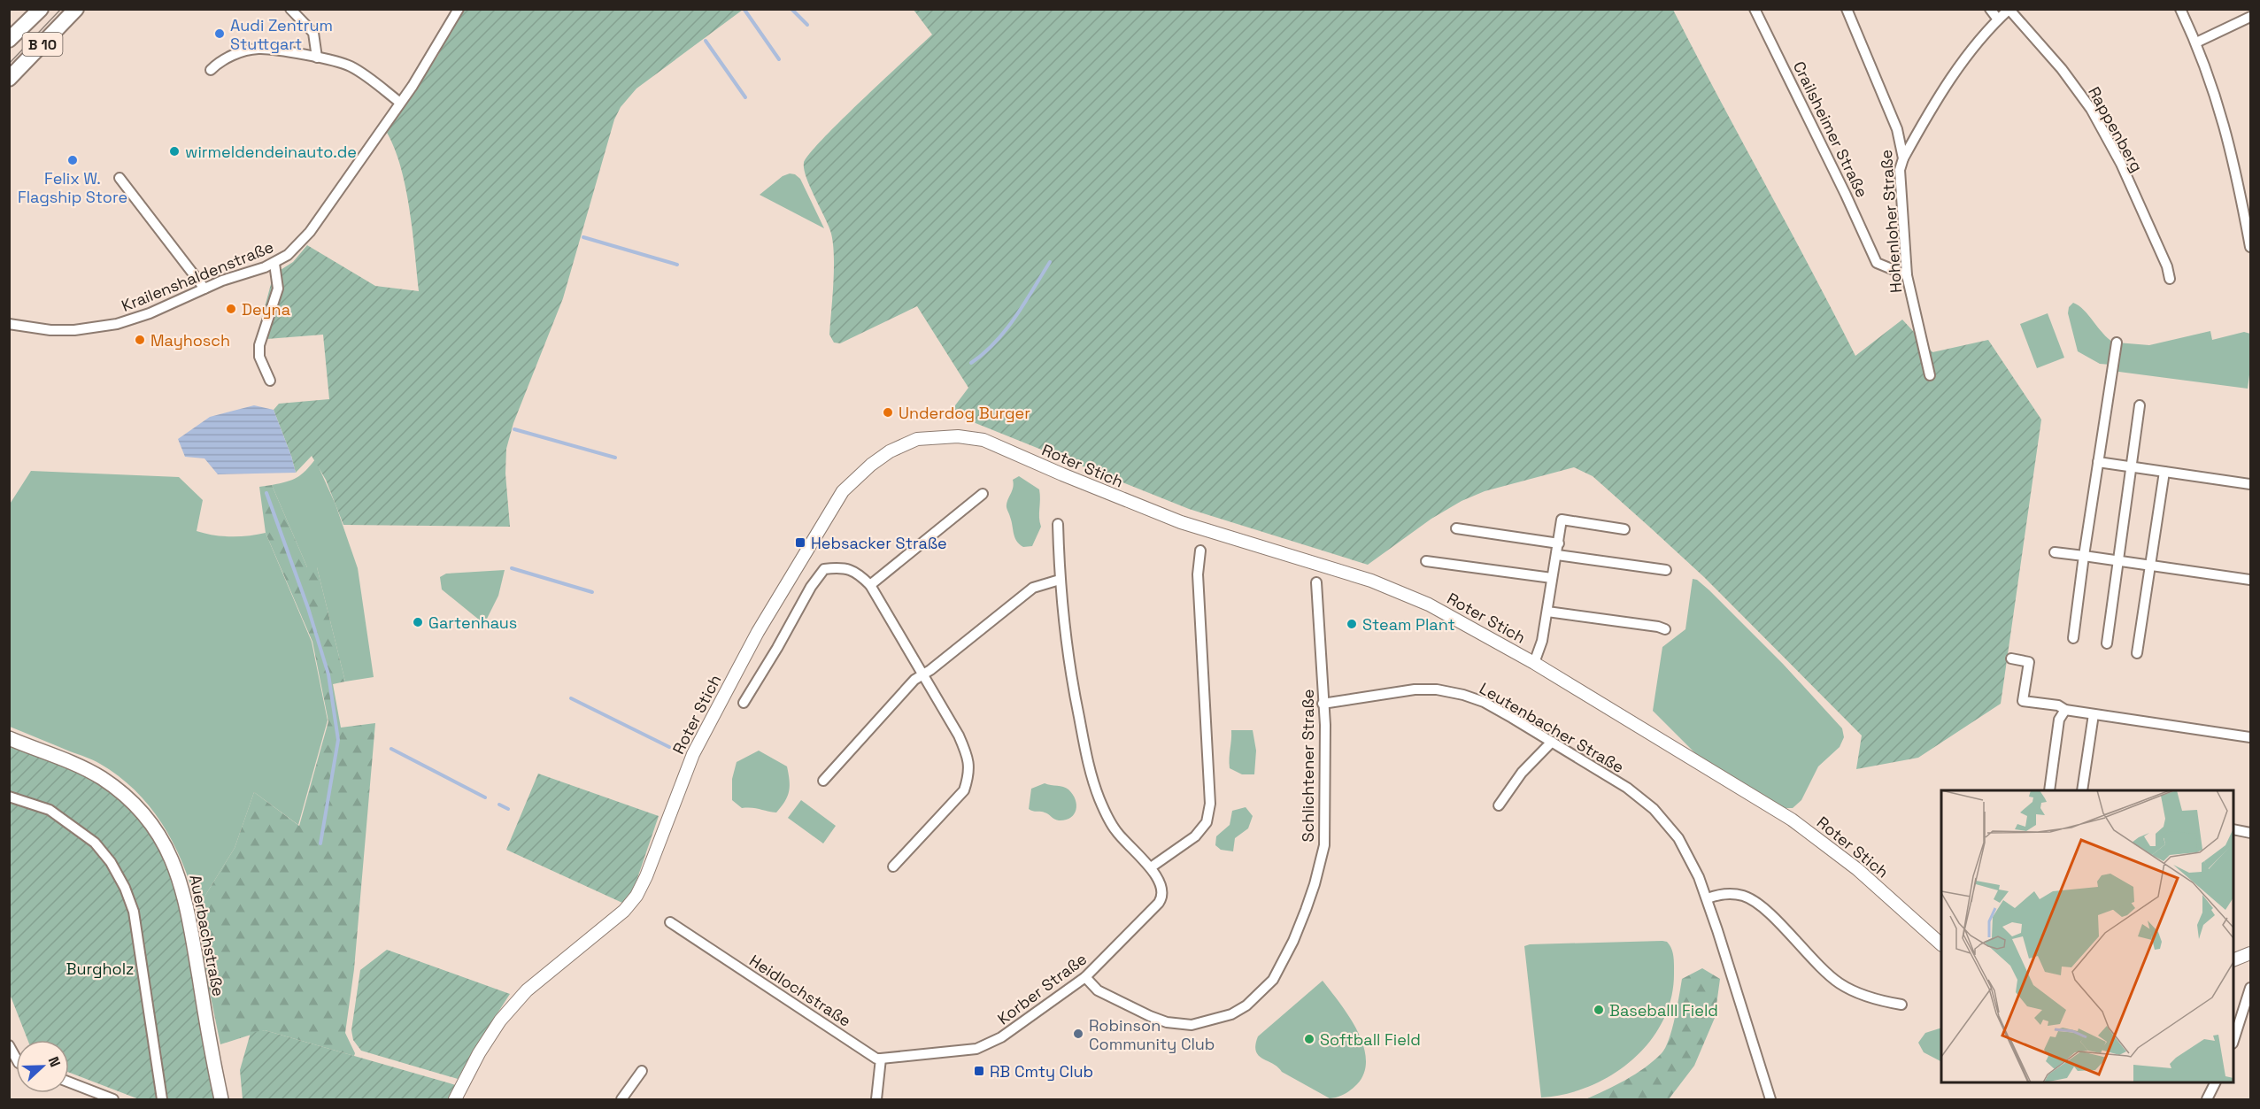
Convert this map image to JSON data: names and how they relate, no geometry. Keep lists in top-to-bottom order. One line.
{"streets":{"main road":["B 10","Auerbachstraße"],"street":["Crailsheimer Straße","Rappenberg","Hohenloher Straße","Krailenshaldenstraße","Roter Stich","Leutenbacher Straße","Schlichtener Straße","Korber Straße","Heidlochstraße"]},"crossings":[["Crailsheimer Straße","Hohenloher Straße"],["Leutenbacher Straße","Schlichtener Straße"],["Schlichtener Straße","Korber Straße"],["Korber Straße","Heidlochstraße"]],"parks":["Burgholz"],"places":{"other":["Audi Zentrum Stuttgart","wirmeldendeinauto.de","Felix W. Flagship Store","Deyna","Mayhosch","Underdog Burger","Gartenhaus","Steam Plant","Baseballl Field","Robinson Community Club","Softball Field"],"transit":["Hebsacker Straße","RB Cmty Club"]},"north":"right"}
